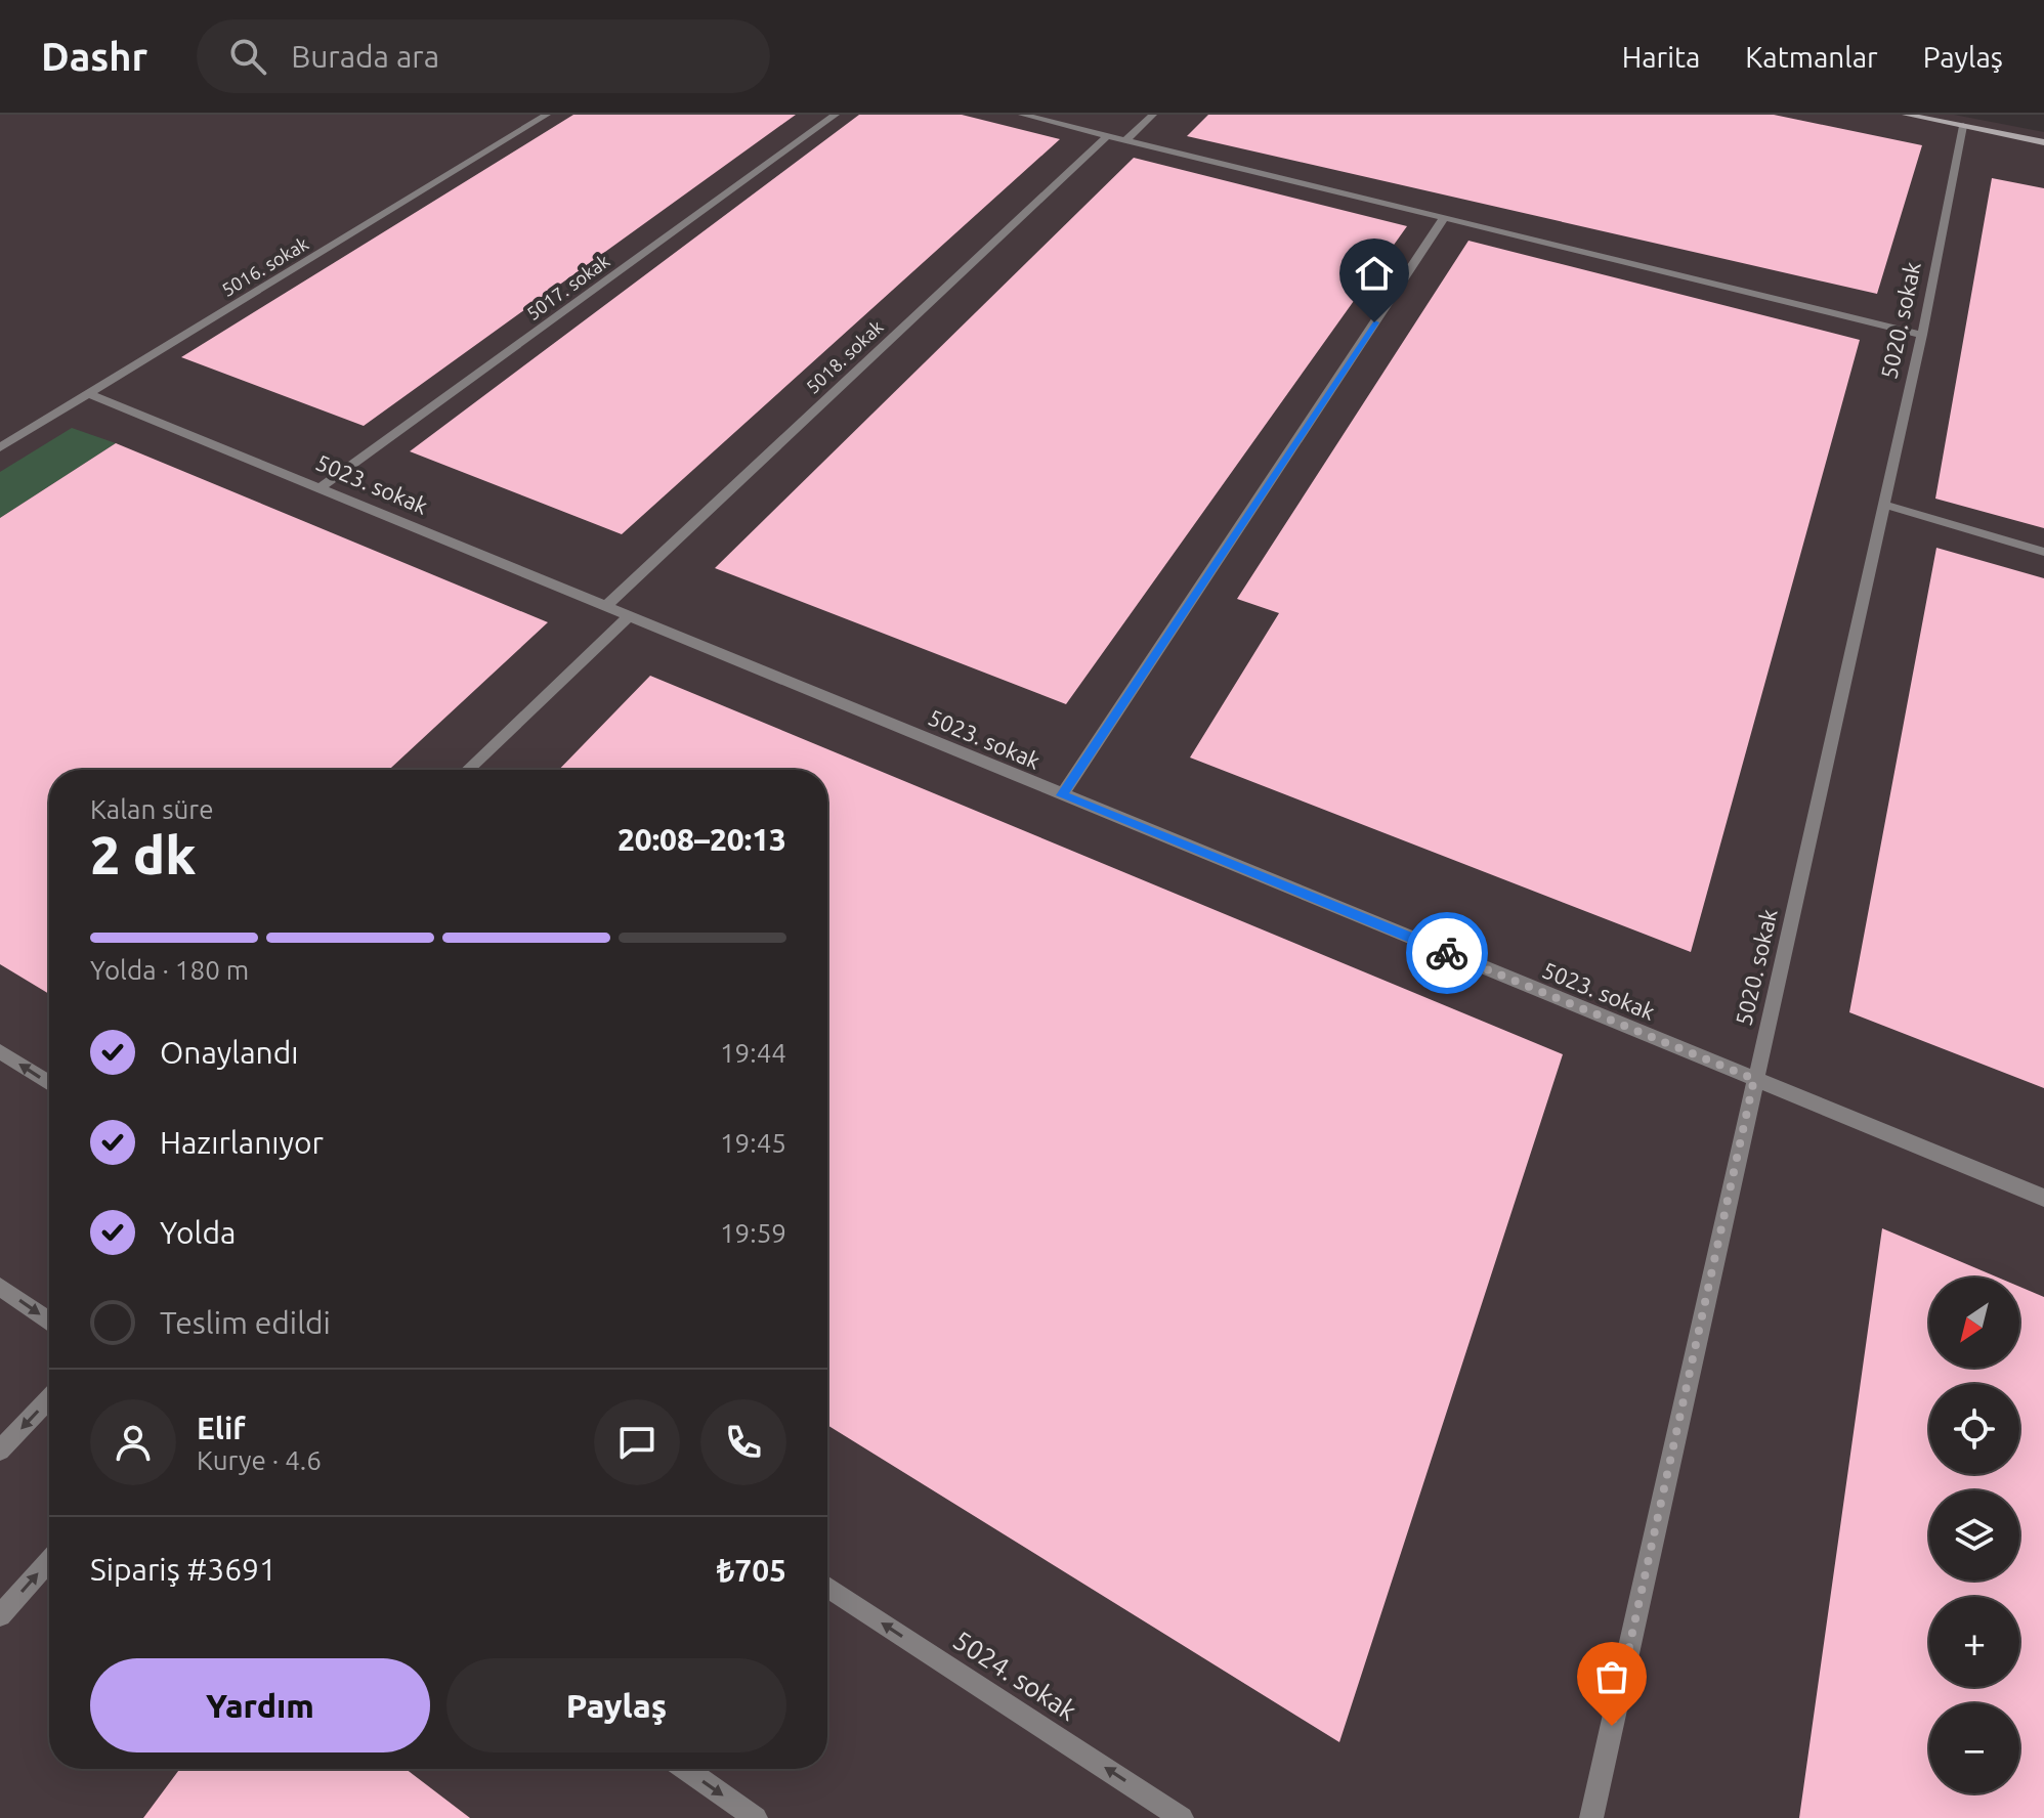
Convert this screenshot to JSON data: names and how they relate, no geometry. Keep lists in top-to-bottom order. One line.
{"streets":{"street":["5016. sokak","5017. sokak","5020. sokak","5018. sokak","5023. sokak","5024. sokak"]},"crossings":[["5016. sokak","5023. sokak"],["5017. sokak","5023. sokak"],["5020. sokak","5023. sokak"],["5018. sokak","5023. sokak"]],"one_way":["5024. sokak"],"north":"bottom left","page":{"header":"Dashr","search":"Burada ara","nav":["Harita","Katmanlar","Paylaş"],"heading":["2 dk","Kalan süre","20:08–20:13"],"panel":["Elif","Kurye · 4.6","Sipariş #3691","₺705"],"bar":"Yolda · 180 m","list":[["Onaylandı","19:44"],["Hazırlanıyor","19:45"],["Yolda","19:59"],"Teslim edildi"],"map_buttons":["+","−"],"buttons":["Yardım","Paylaş"]}}
